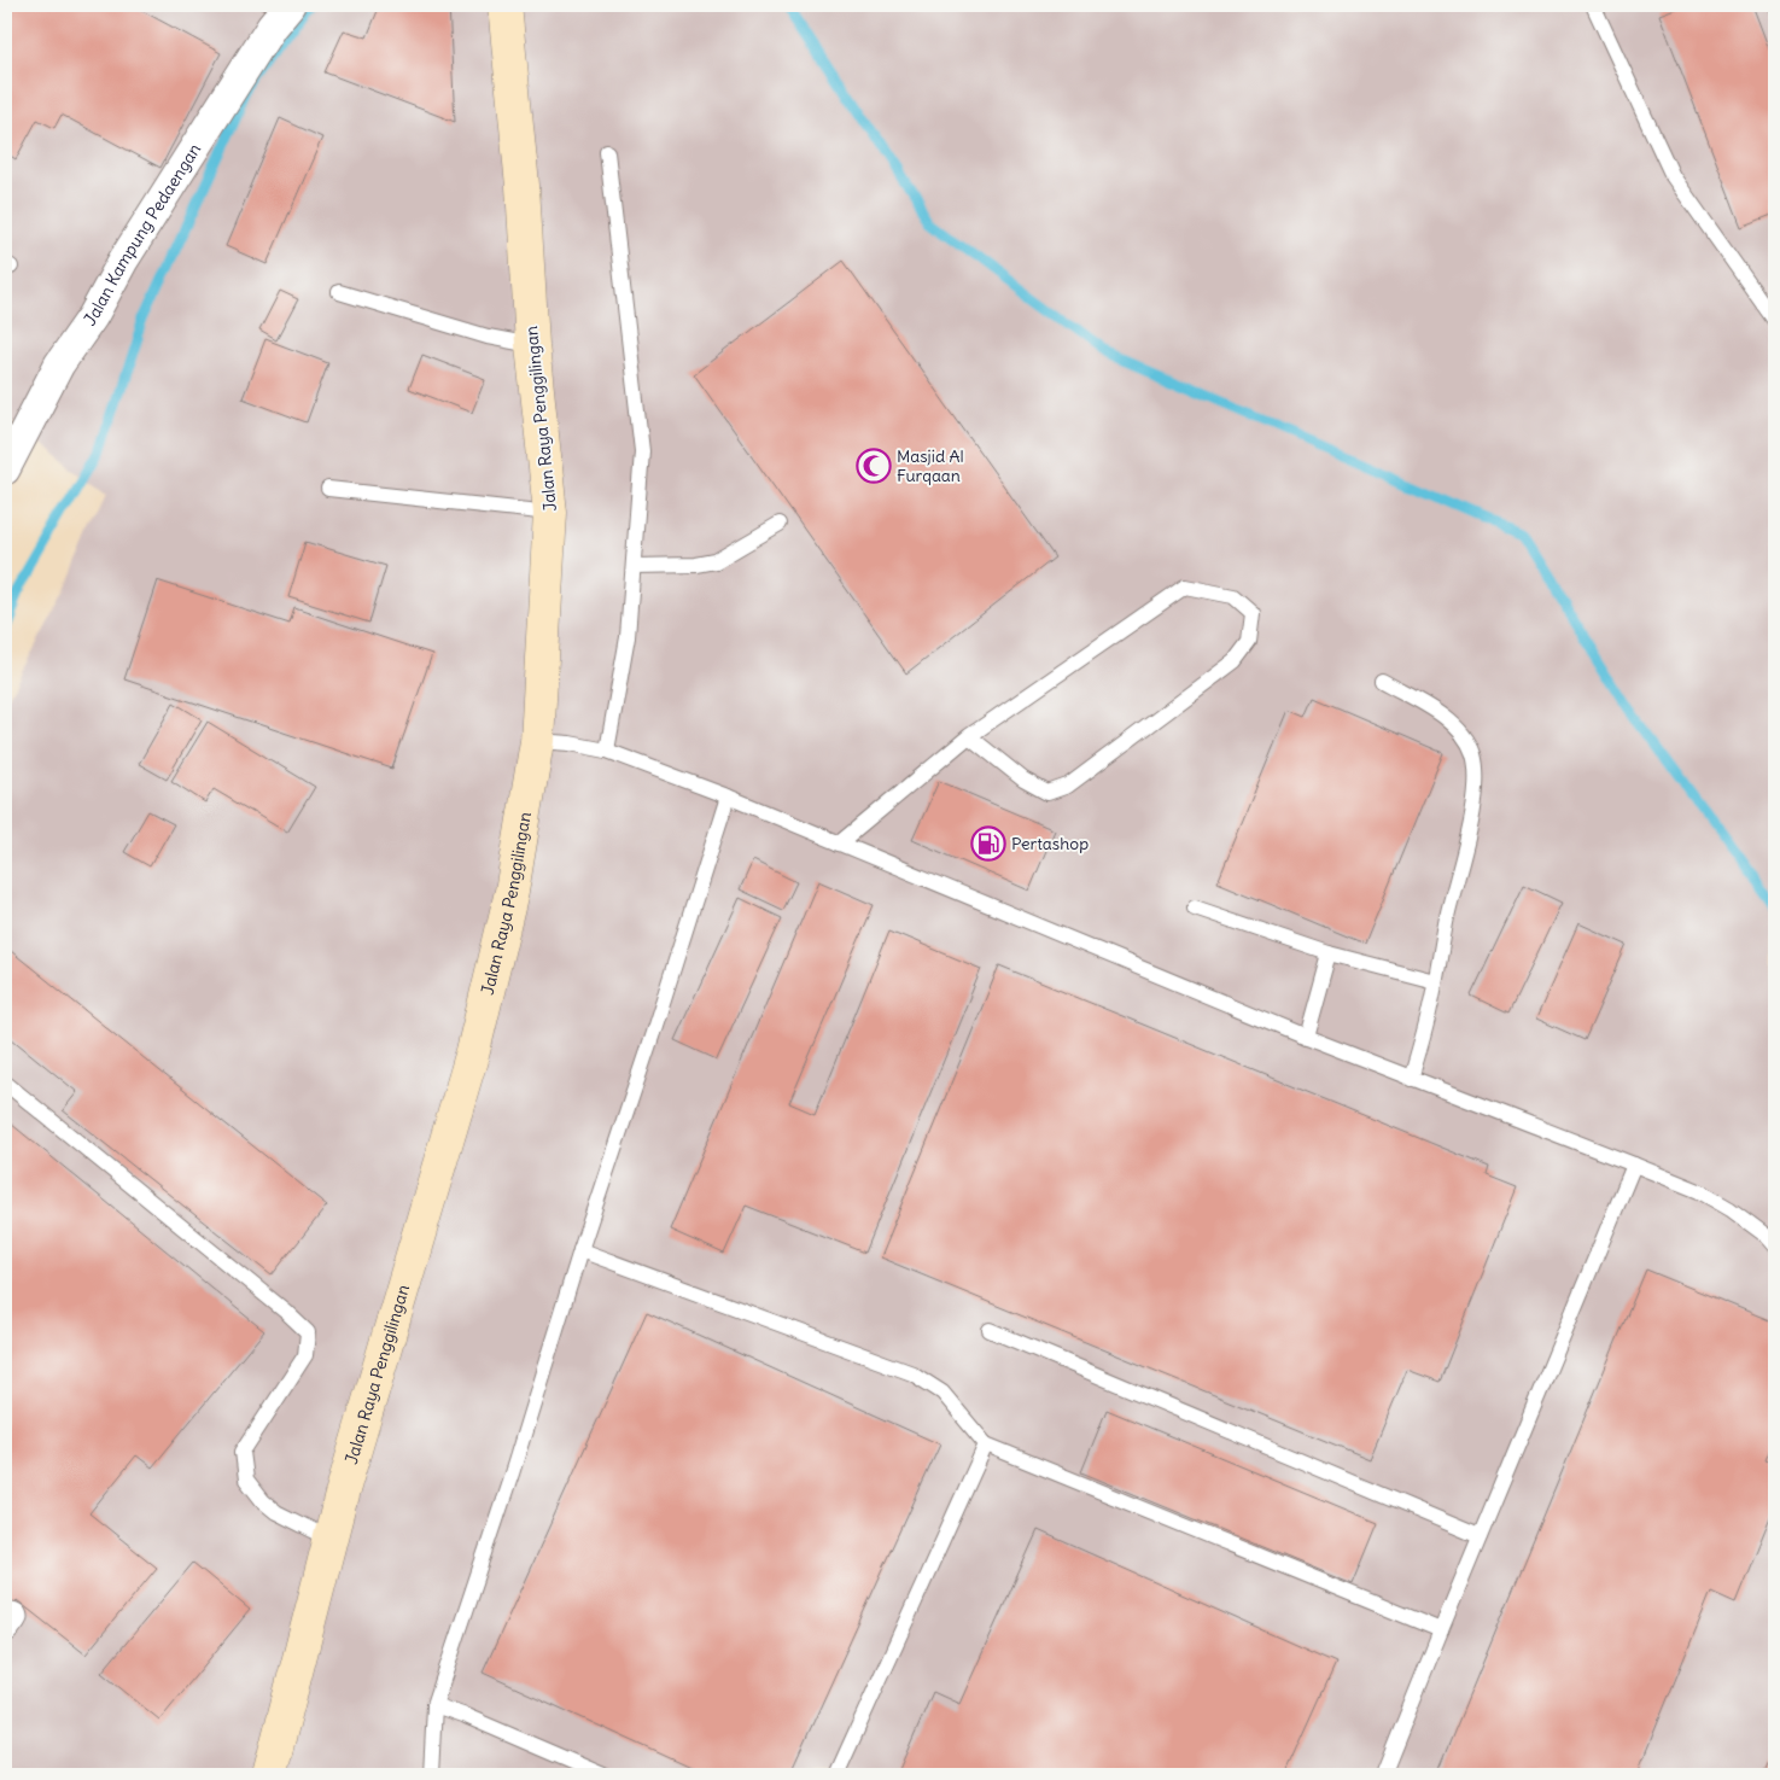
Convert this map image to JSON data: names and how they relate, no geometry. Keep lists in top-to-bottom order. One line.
{"streets":{"street":["Jalan Kampung Pedaengan","Jalan Raya Penggilingan"]},"places":{"mosque":["Masjid Al Furqaan"],"fuel station":["Pertashop"]}}
